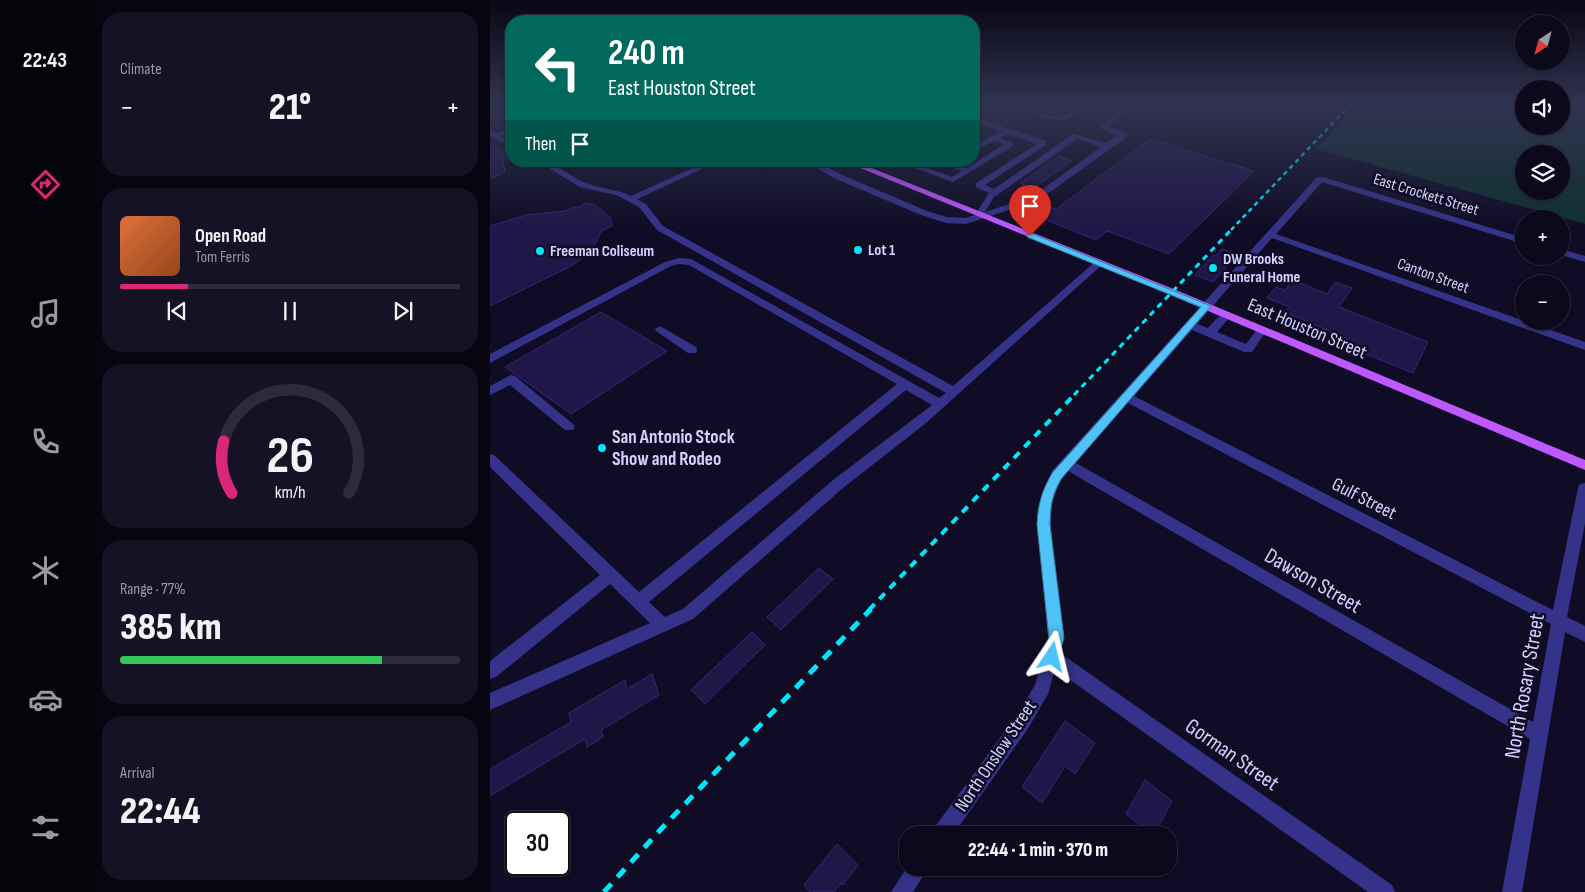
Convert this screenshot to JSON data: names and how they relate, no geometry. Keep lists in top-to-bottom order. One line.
{"streets":{"main road":["East Houston Street"],"street":["East Crockett Street","Canton Street","Gulf Street","Dawson Street","North Rosary Street","Gorman Street","North Onslow Street"]},"crossings":[["East Crockett Street","North Onslow Street"],["Canton Street","North Onslow Street"],["East Houston Street","North Onslow Street"],["Gulf Street","North Rosary Street"],["Gulf Street","North Onslow Street"],["Dawson Street","North Rosary Street"],["Dawson Street","North Onslow Street"],["Gorman Street","North Onslow Street"]],"places":["Lot 1","Freeman Coliseum","DW Brooks Funeral Home","San Antonio Stock Show and Rodeo"],"north":"bottom left","page":{"tabs":"22:43","tile":["Climate",["Range · 77%","385 km"],["Arrival","22:44"]],"map_buttons":["+","−"],"turn":["240 m","East Houston Street"],"heat":["−","21°","+"],"then":"Then","song":["Open Road","Tom Ferris"],"limit":"30","trip":"22:44 · 1 min · 370 m","gauge":["26","km/h"]}}
